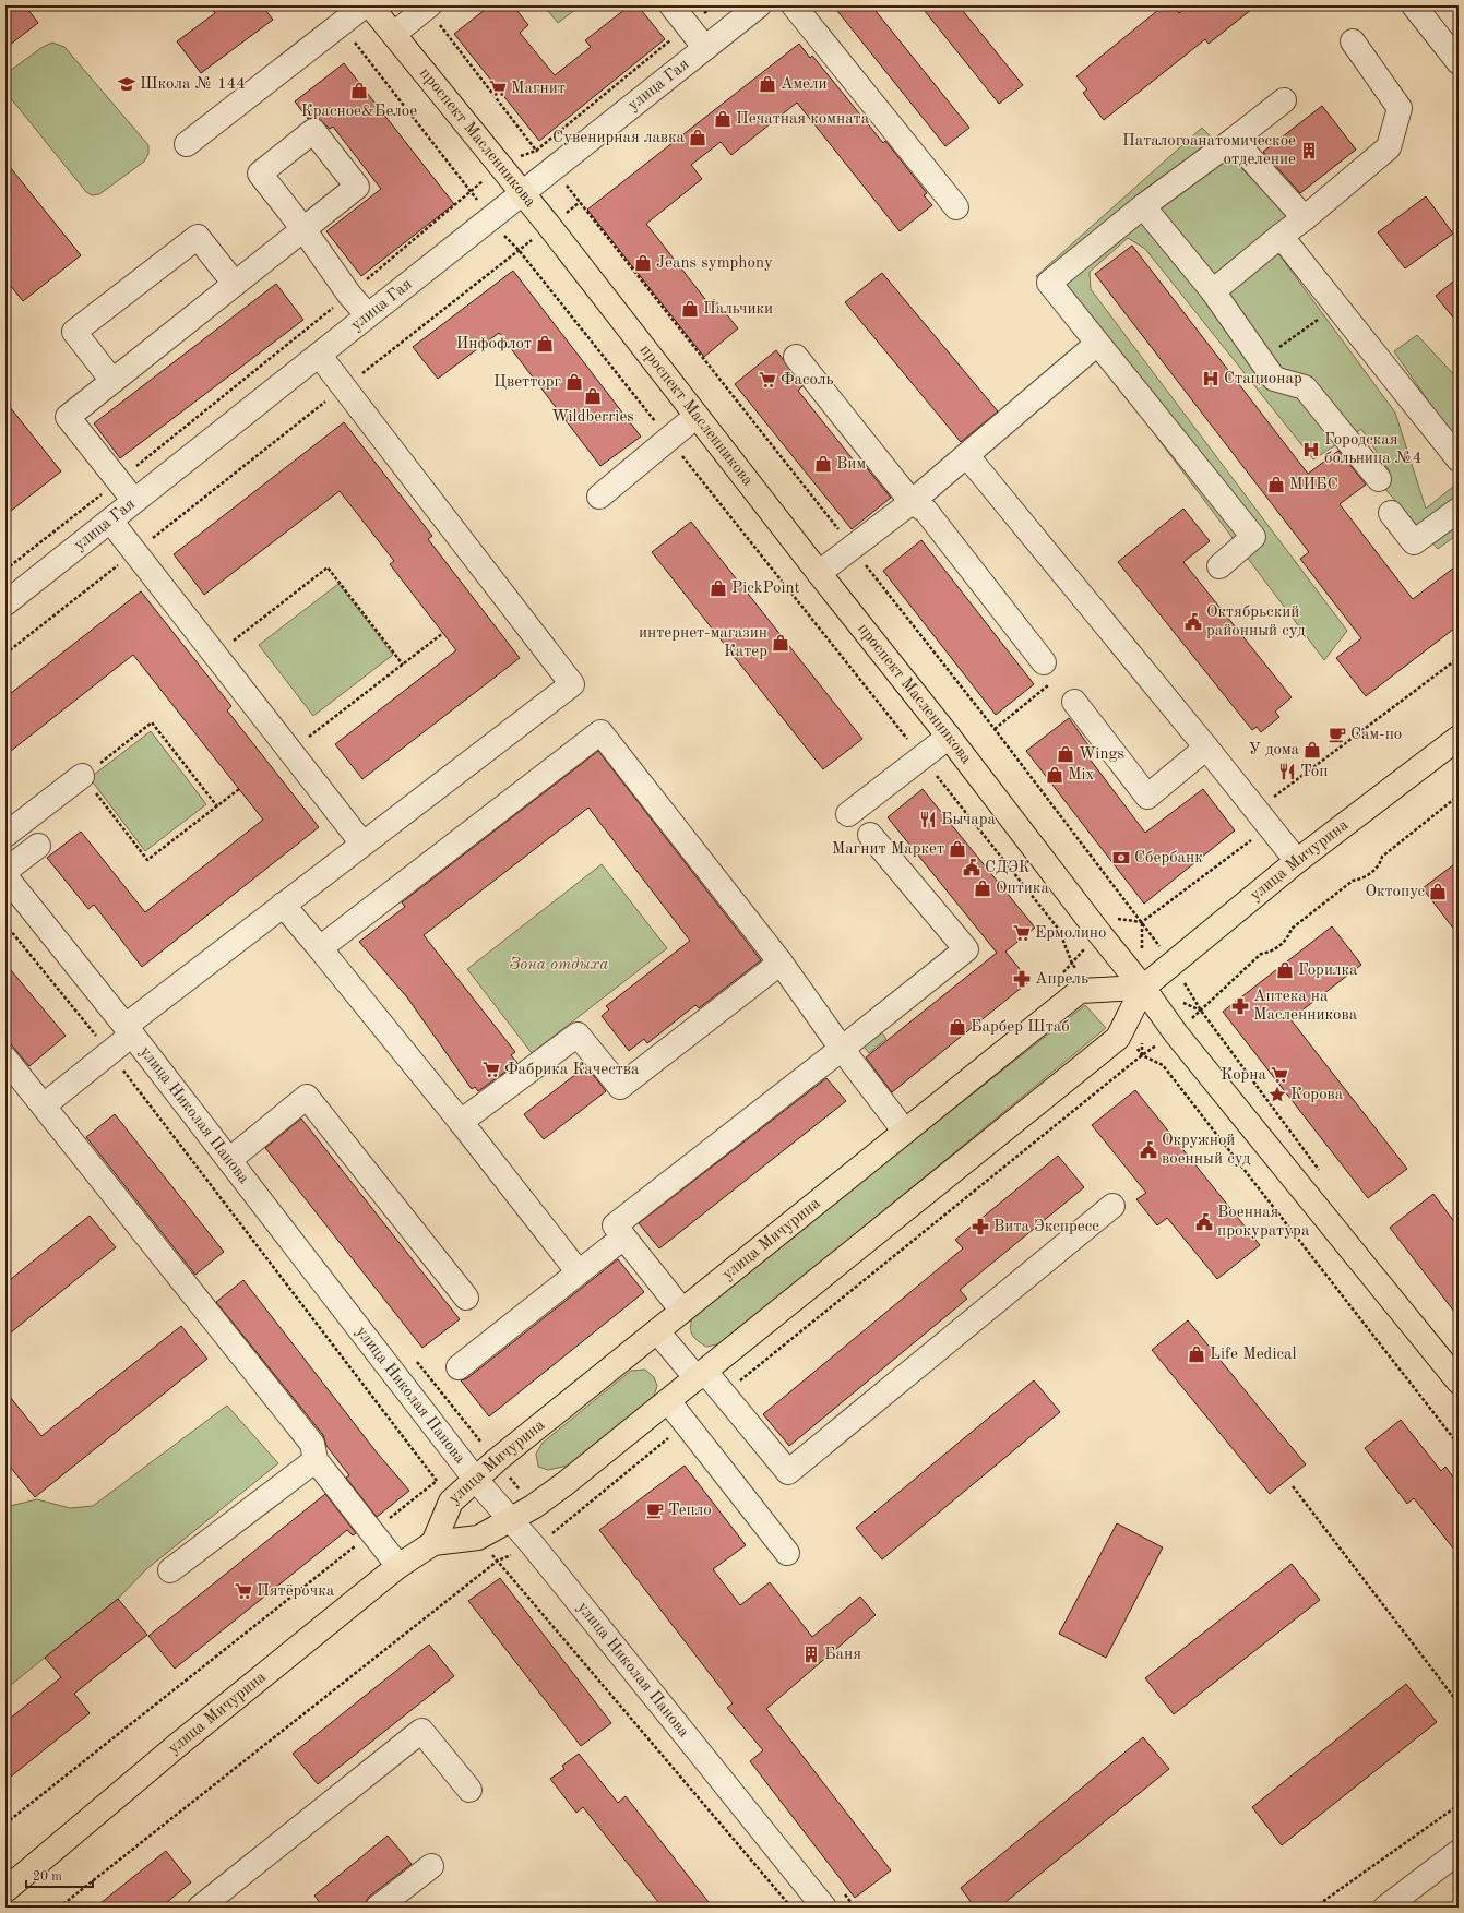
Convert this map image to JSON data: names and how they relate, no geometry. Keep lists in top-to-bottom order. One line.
{"streets":{"main road":["проспект Масленникова","улица Мичурина"],"street":["улица Гая","улица Николая Панова"]},"crossings":[["улица Гая","проспект Масленникова"],["проспект Масленникова","улица Мичурина"],["улица Мичурина","улица Николая Панова"]],"parks":["Зона отдыха"],"places":{"school or university":["Школа № 144"],"shop":["Амели","Красное&Белое","Печатная комната","Сувенирная лавка","Jeans symphony","Пальчики","Инфофлот","Цветторг","Wildberries","Вим","МИБС","PickPoint","интернет-магазин Катер","У дома","Wings","Mix","Магнит Маркет","Оптика","Октопус","Горилка","Барбер Штаб","Life Medical"],"supermarket":["Магнит","Фасоль","Ермолино","Фабрика Качества","Корна","Пятёрочка"],"building":["Паталогоанатомическое отделение","Баня"],"hospital":["Стационар","Городская больница №4"],"public building":["Октябрьский районный суд","СДЭК","Окружной военный суд","Военная прокуратура"],"cafe":["Сам-по","Тепло"],"restaurant":["Топ","Бычара"],"bank":["Сбербанк"],"pharmacy":["Апрель","Аптека на Масленникова","Вита Экспресс"],"place":["Корова"]},"scale_bar":"20 m"}
